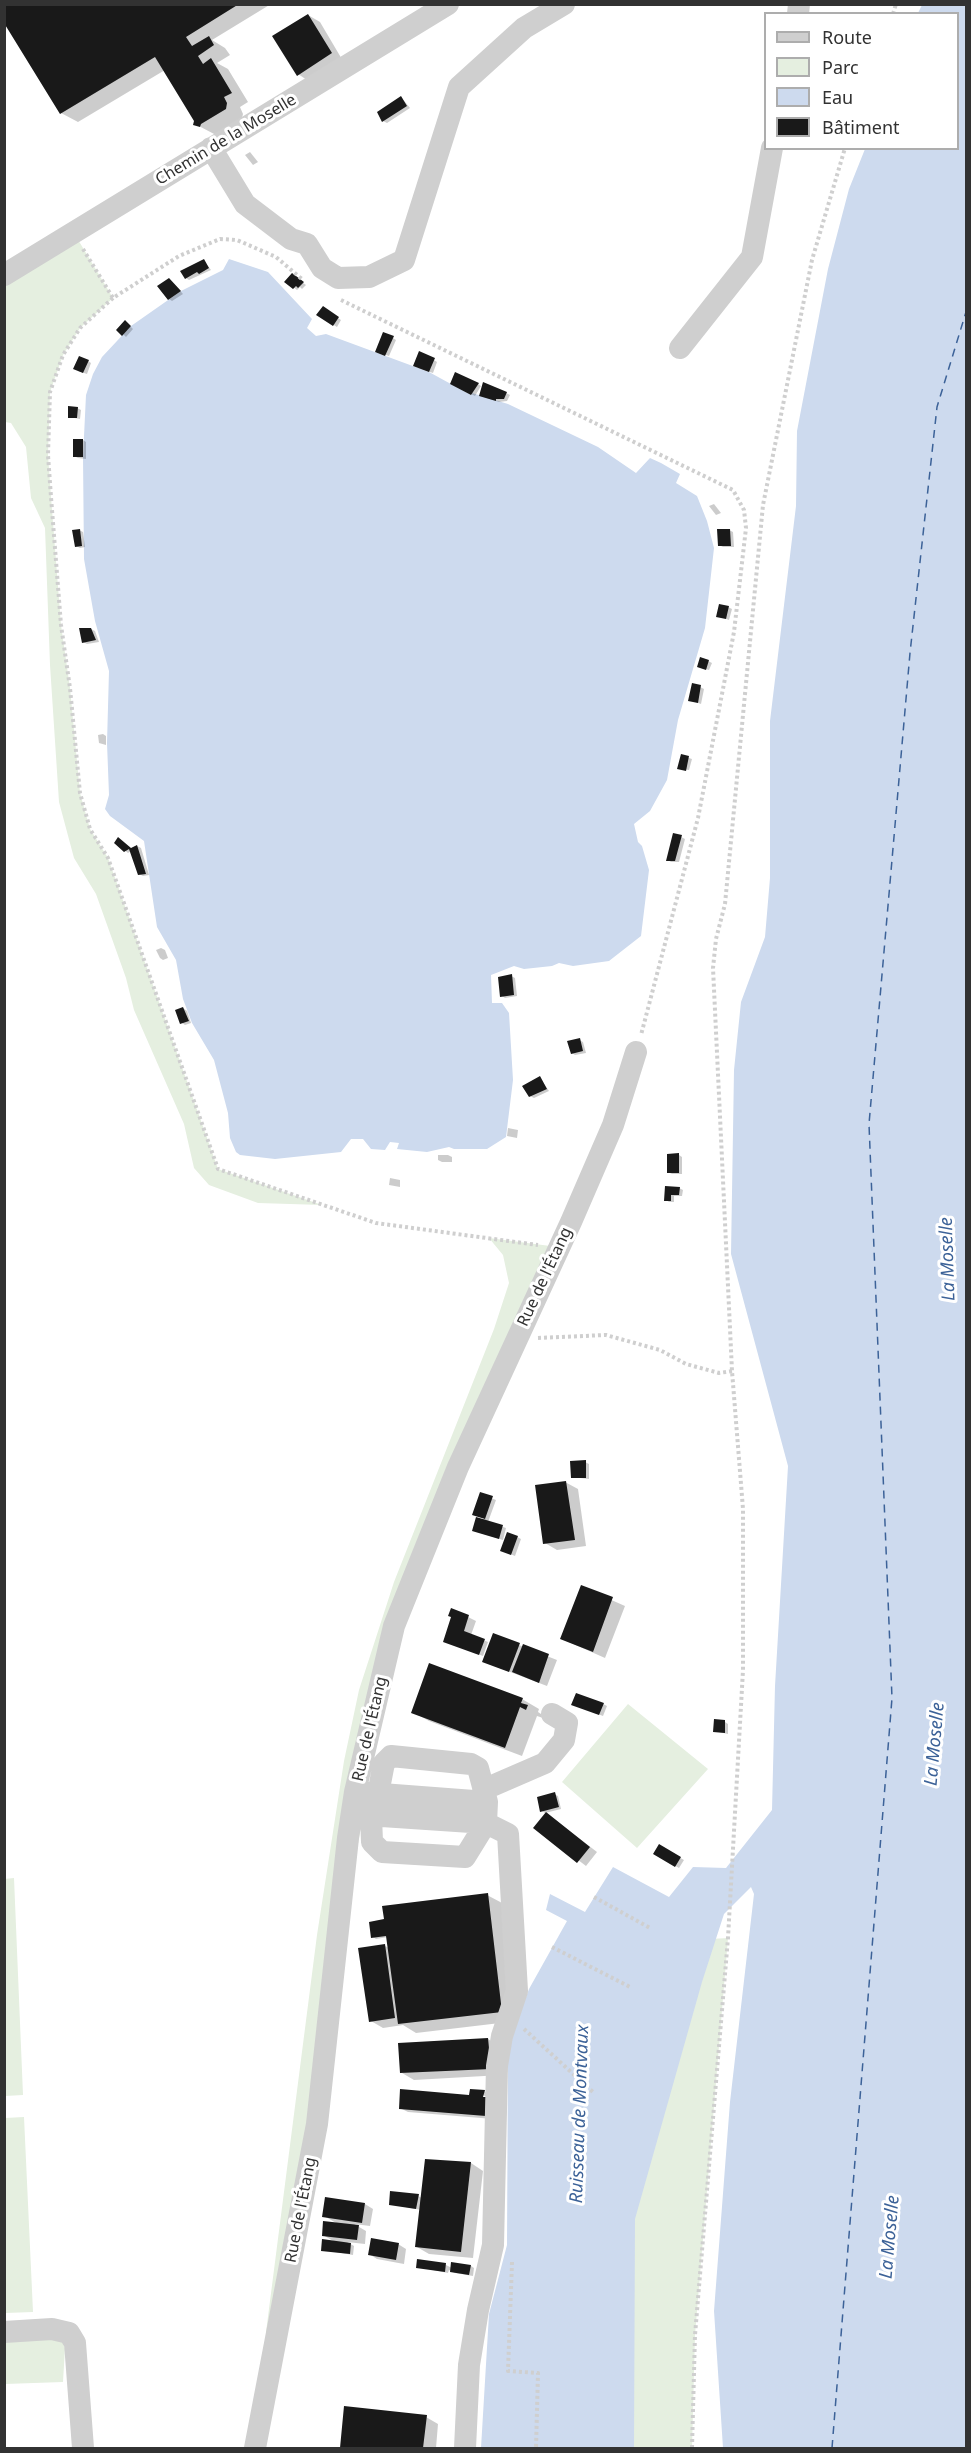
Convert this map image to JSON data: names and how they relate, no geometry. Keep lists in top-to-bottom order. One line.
{"streets":{"street":["Chemin de la Moselle","Rue de l'Étang"]},"water":["La Moselle","Ruisseau de Montvaux"],"legend":["Route","Parc","Eau","Bâtiment"]}
